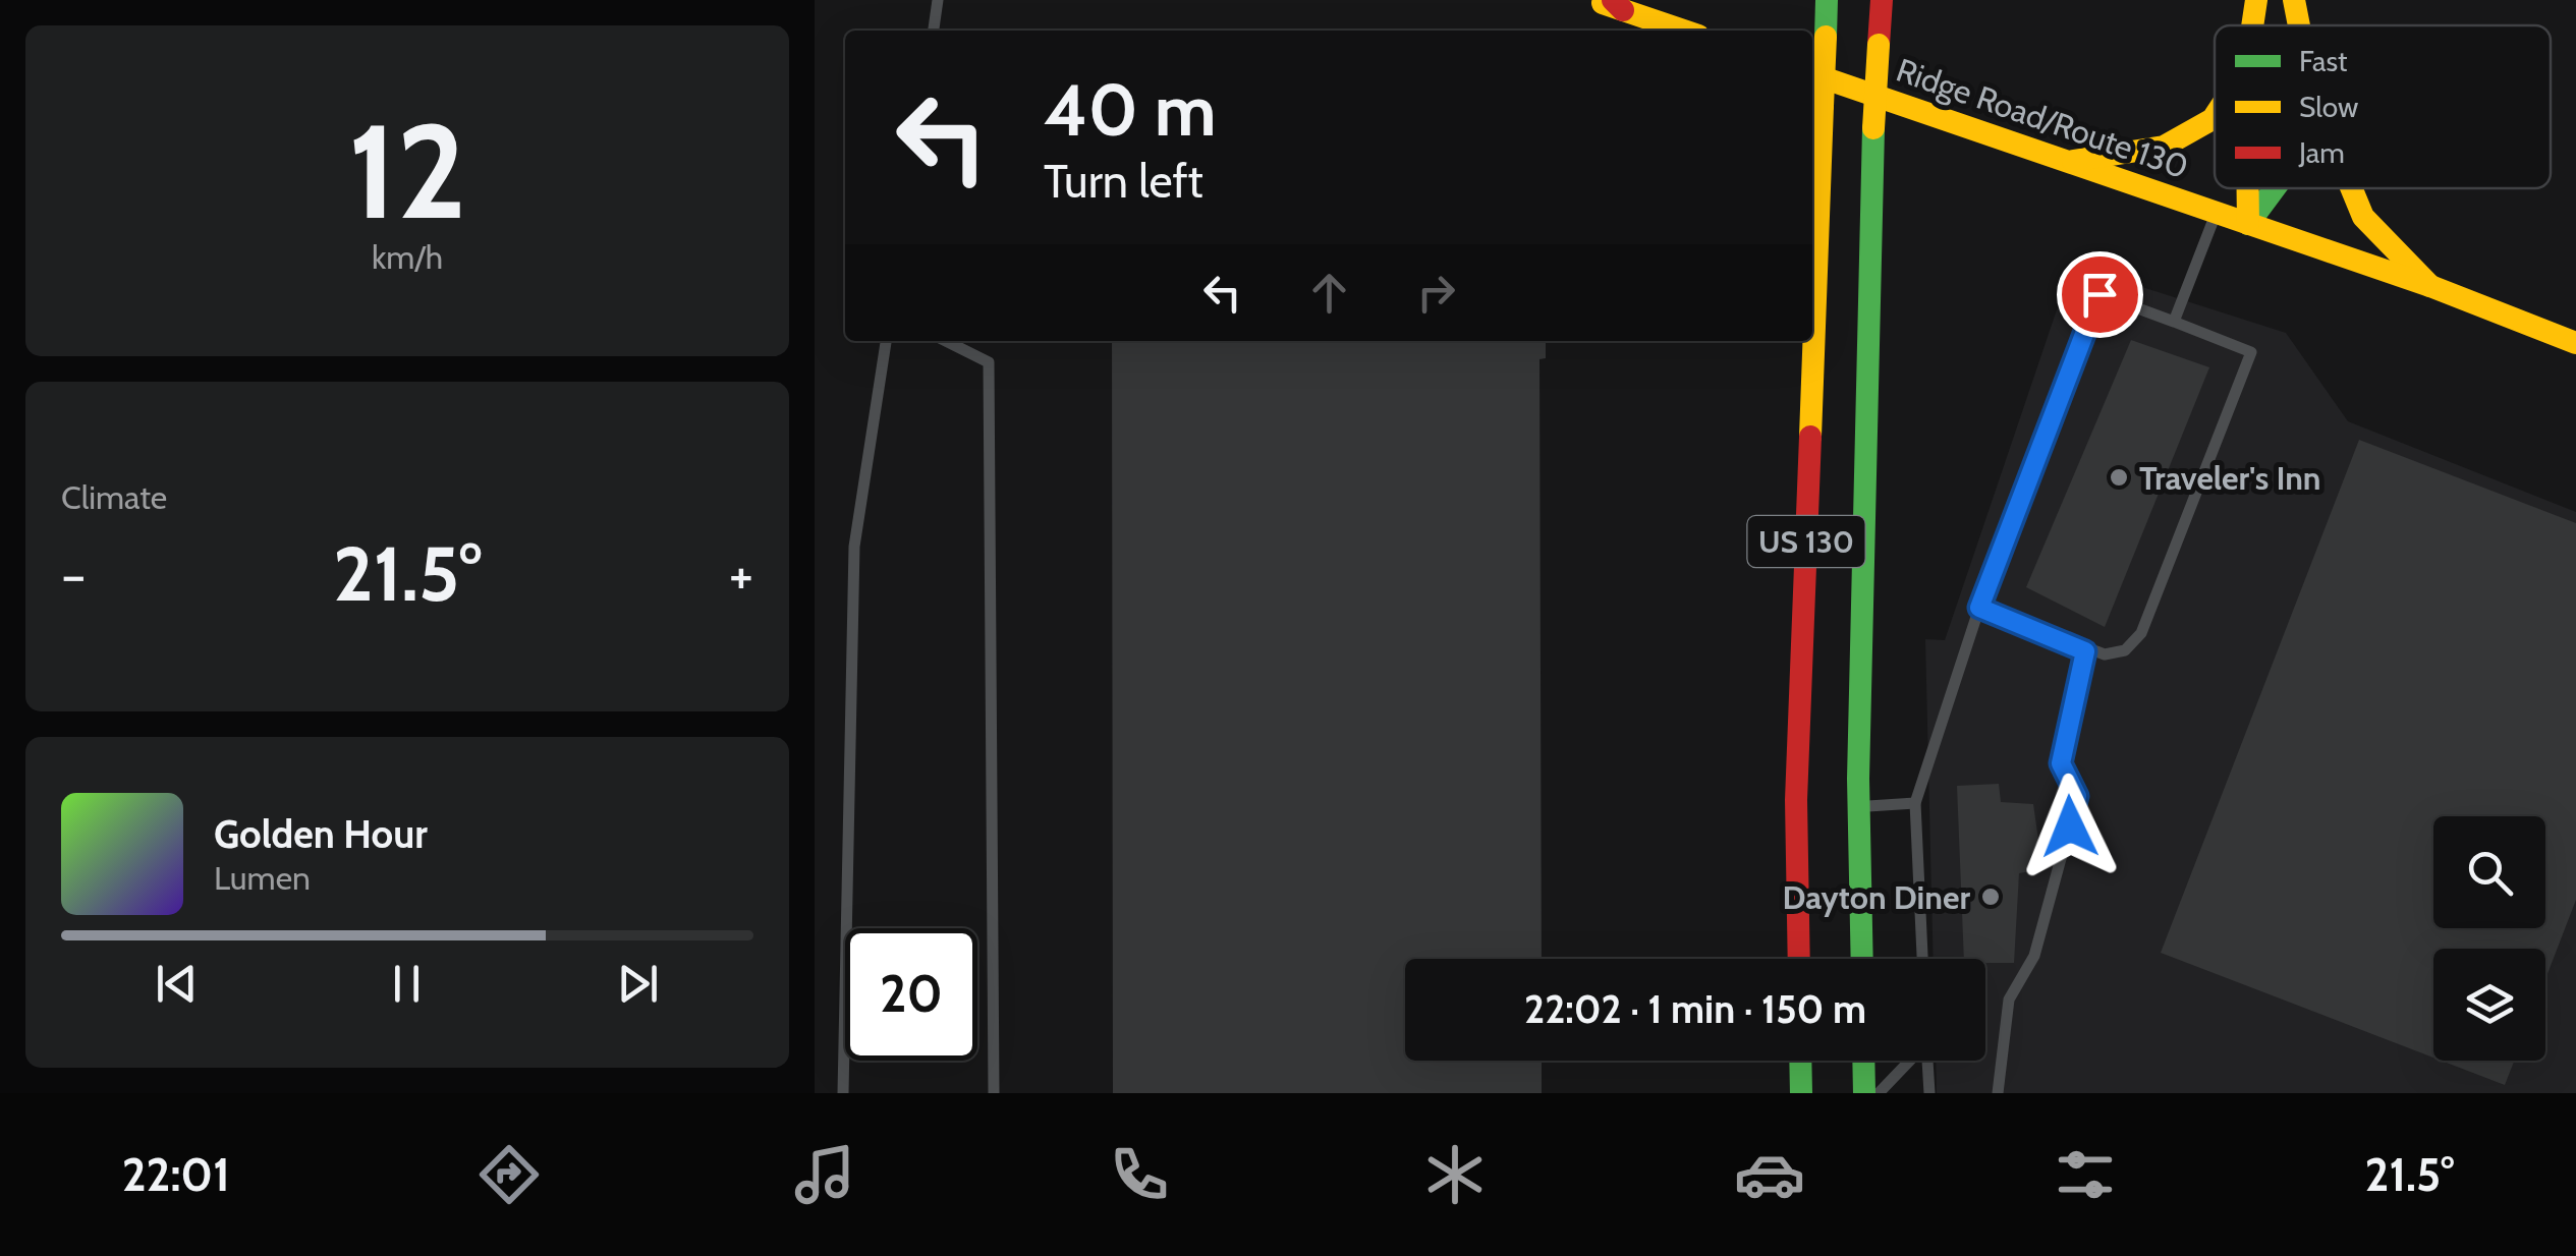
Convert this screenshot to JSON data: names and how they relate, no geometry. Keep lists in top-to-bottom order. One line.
{"streets":{"main road":["Ridge Road/Route 130","US 130"]},"places":["Traveler's Inn","Dayton Diner"],"legend":["Fast","Slow","Jam"],"page":{"tile":[["12","km/h"],"Climate"],"turn":["40 m","Turn left"],"heat":["−","21.5°","+"],"song":["Golden Hour","Lumen"],"limit":"20","trip":"22:02 · 1 min · 150 m","tabs":["22:01","21.5°"]}}
